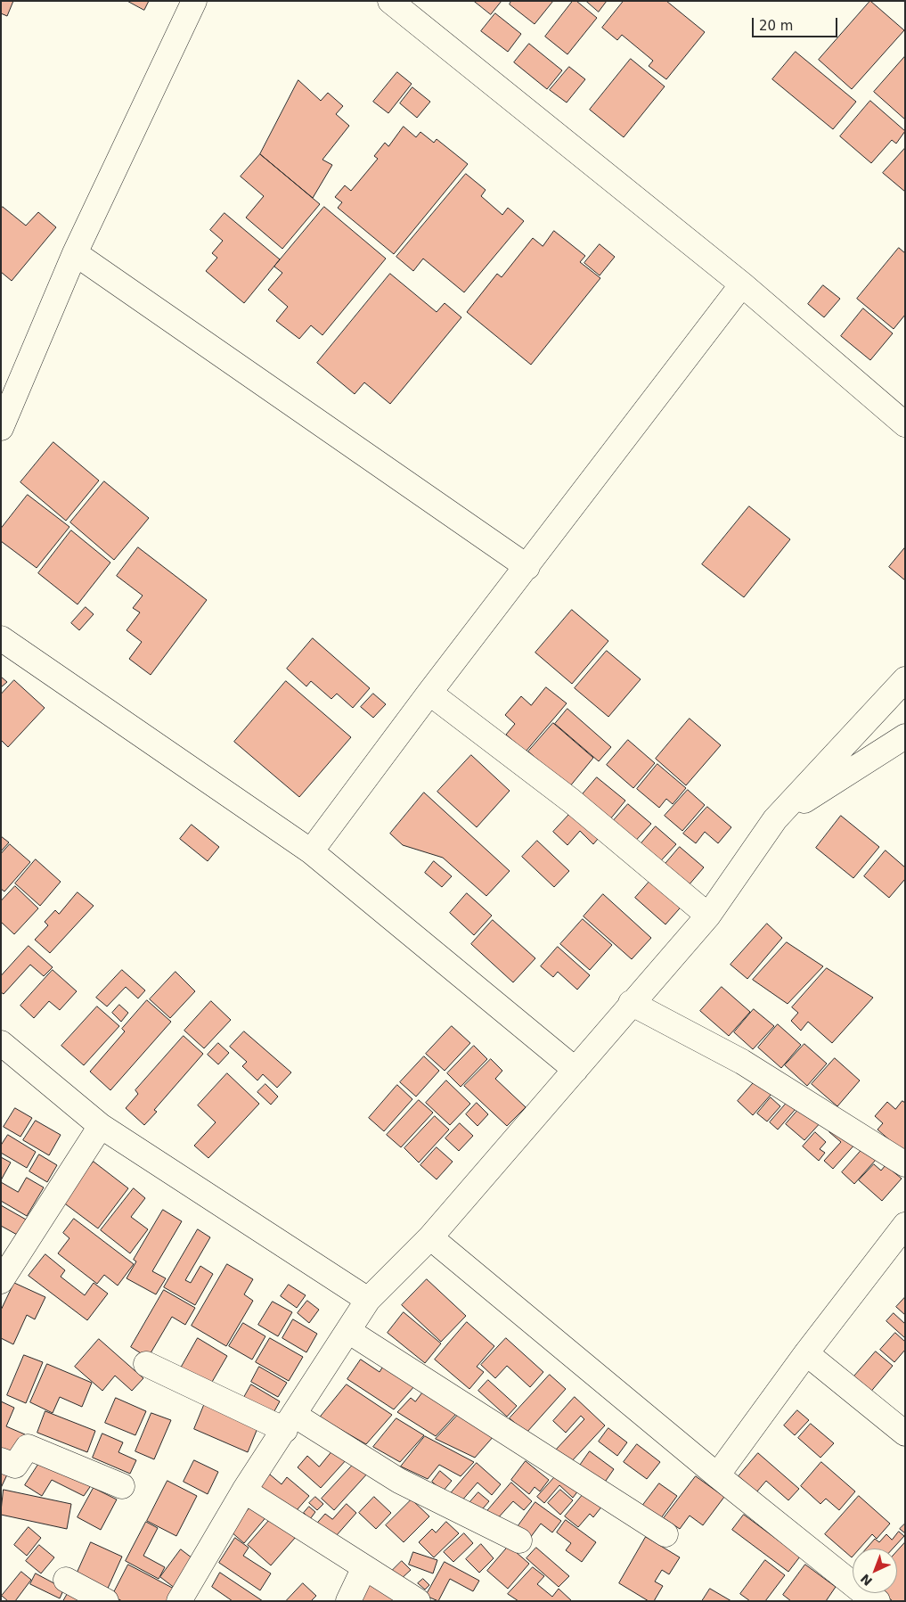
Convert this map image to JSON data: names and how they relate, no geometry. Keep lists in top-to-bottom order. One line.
{"scale_bar":"20 m","north":"bottom left"}
